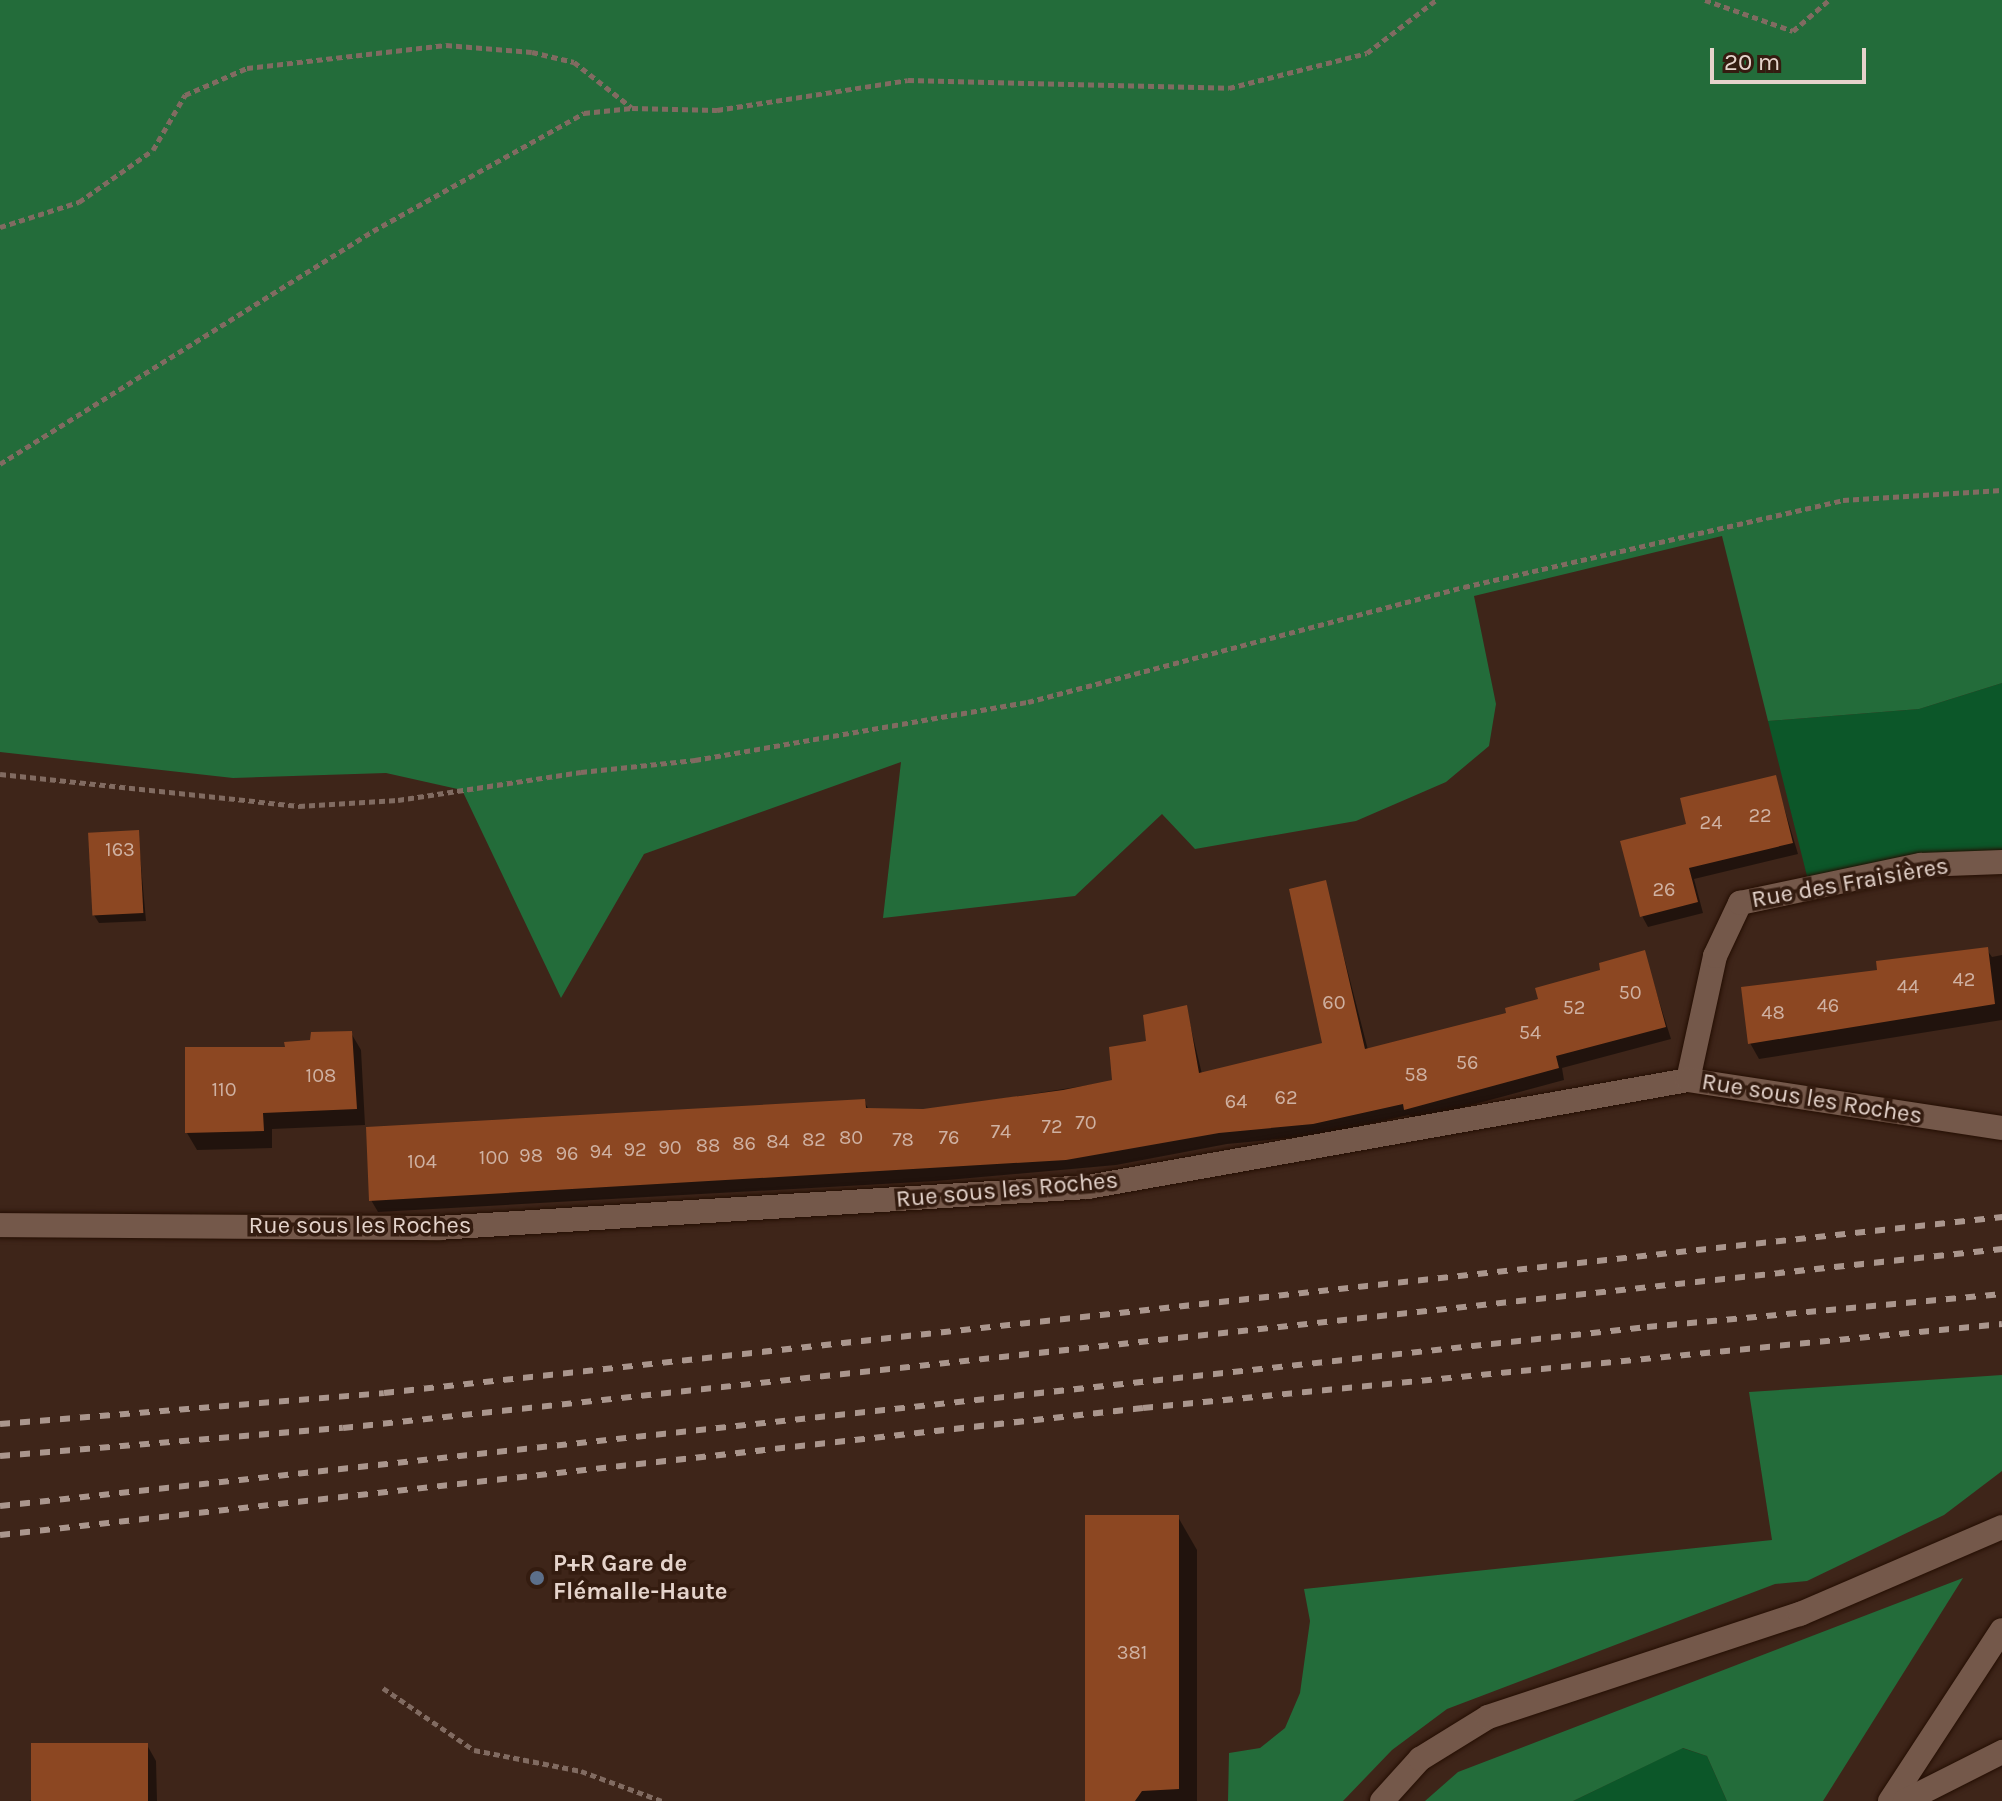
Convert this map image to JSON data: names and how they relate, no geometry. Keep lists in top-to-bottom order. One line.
{"streets":{"street":["Rue des Fraisières","Rue sous les Roches"]},"crossings":[["Rue des Fraisières","Rue sous les Roches"]],"places":["P+R Gare de Flémalle-Haute"],"house_numbers":["22","24","163","26","42","44","50","60","46","52","48","54","56","58","108","110","62","64","70","72","74","80","76","82","78","84","86","88","90","92","94","96","98","100","104","381"],"scale_bar":"20 m"}
